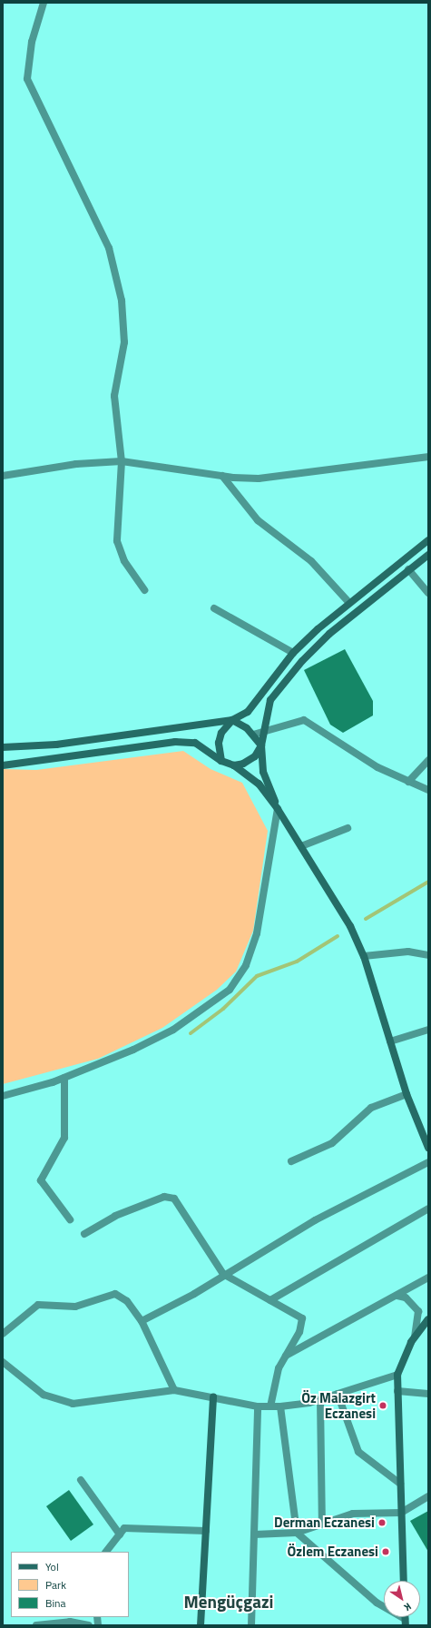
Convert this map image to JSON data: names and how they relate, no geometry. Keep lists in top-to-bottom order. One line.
{"districts":["Mengüçgazi"],"places":["Öz Malazgirt Eczanesi","Derman Eczanesi","Özlem Eczanesi"],"legend":["Yol","Park","Bina"],"north":"bottom right"}
